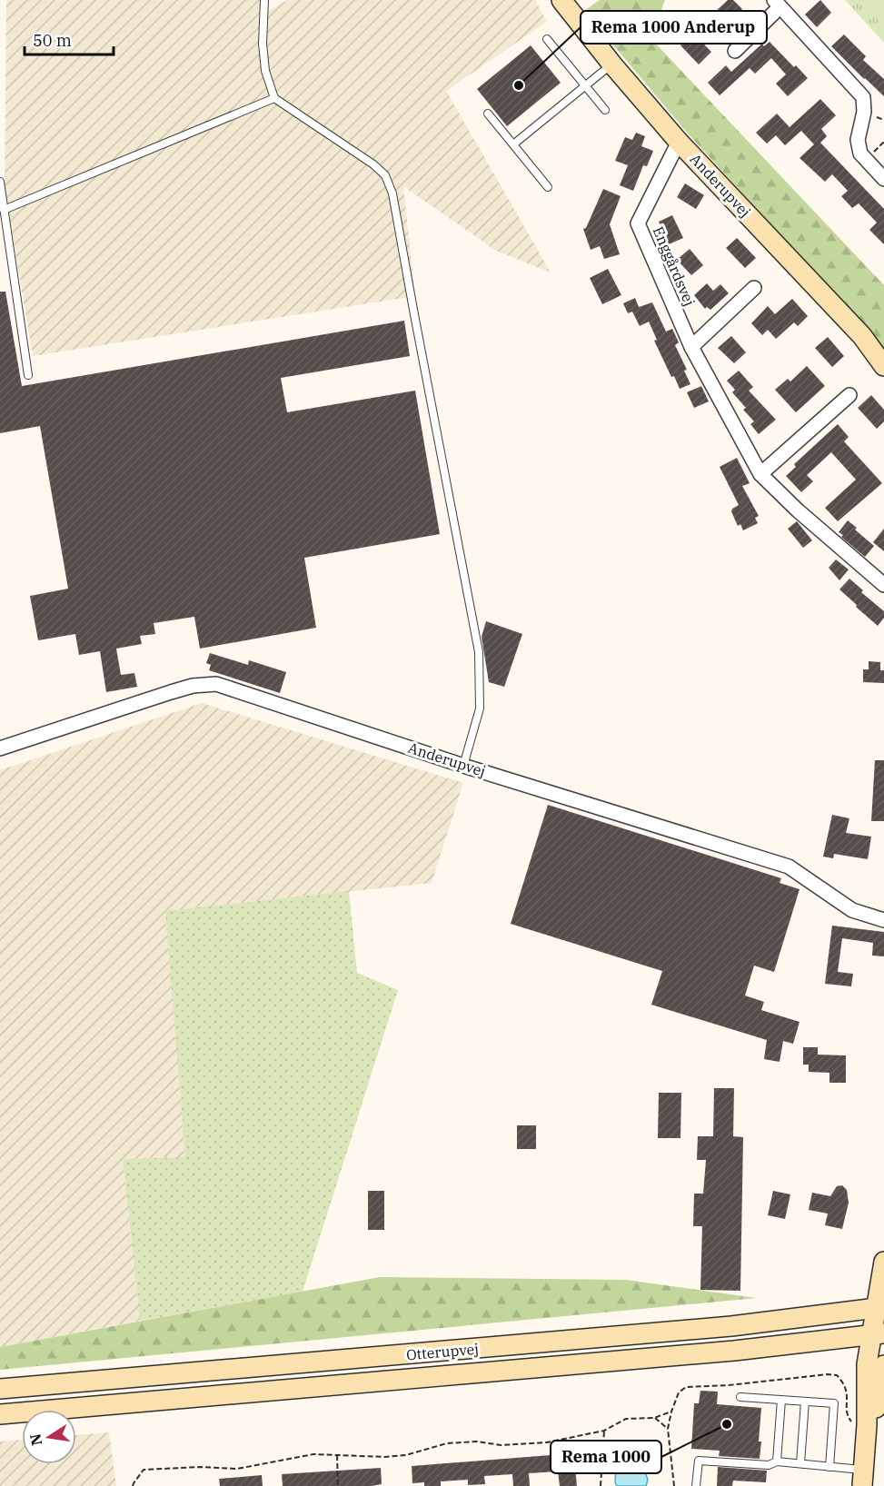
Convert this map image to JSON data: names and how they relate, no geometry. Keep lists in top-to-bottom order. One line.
{"streets":{"main road":["Anderupvej","Otterupvej"],"street":["Enggårdsvej"]},"crossings":[["Anderupvej","Enggårdsvej"]],"places":["Rema 1000 Anderup","Rema 1000"],"scale_bar":"50 m","north":"left"}
